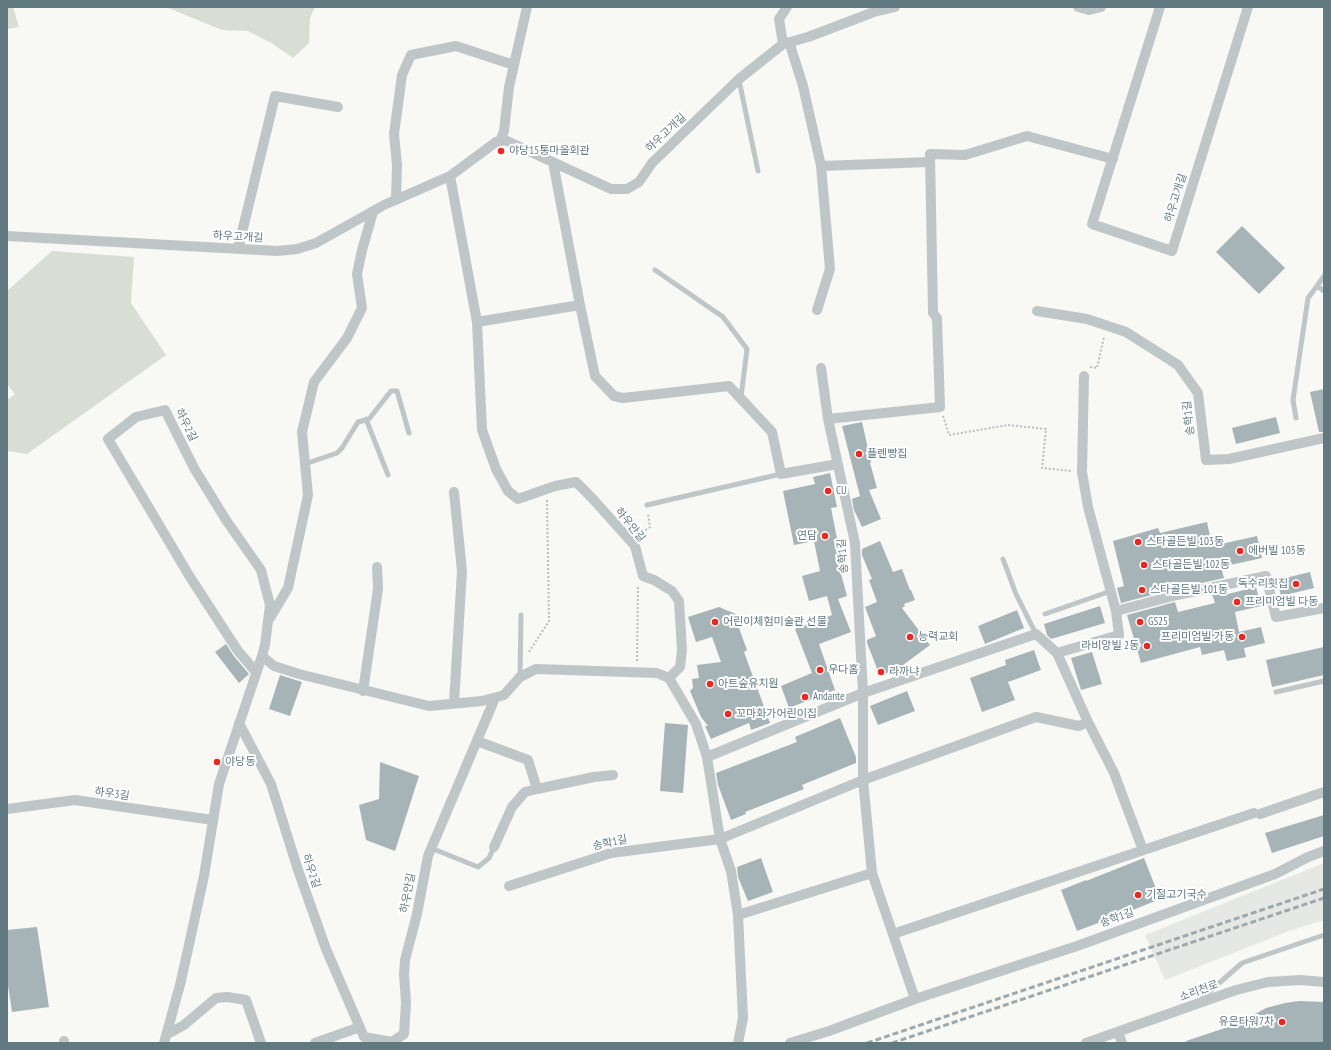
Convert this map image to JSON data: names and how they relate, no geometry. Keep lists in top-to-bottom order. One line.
{"streets":{"street":["하우고개길","송학1길","하우2길","하우안길","하우3길","소리천로"]},"crossings":[["하우2길","하우안길"],["하우2길","하우3길"]],"places":["야당15통마을회관","플렌빵집","CU","연담","스타골든빌 103동","에버빌 103동","스타골든빌 102동","독수리횟집","스타골든빌 101동","프리미엄빌 다동","어린이체험미술관 선물","GS25","능력교회","프리미엄빌 가동","라비앙빌 2동","우다홈","라까냐","아트숲유치원","Andante","꼬마화가어린이집","야당동","기절고기국수","유은타워7차"]}
